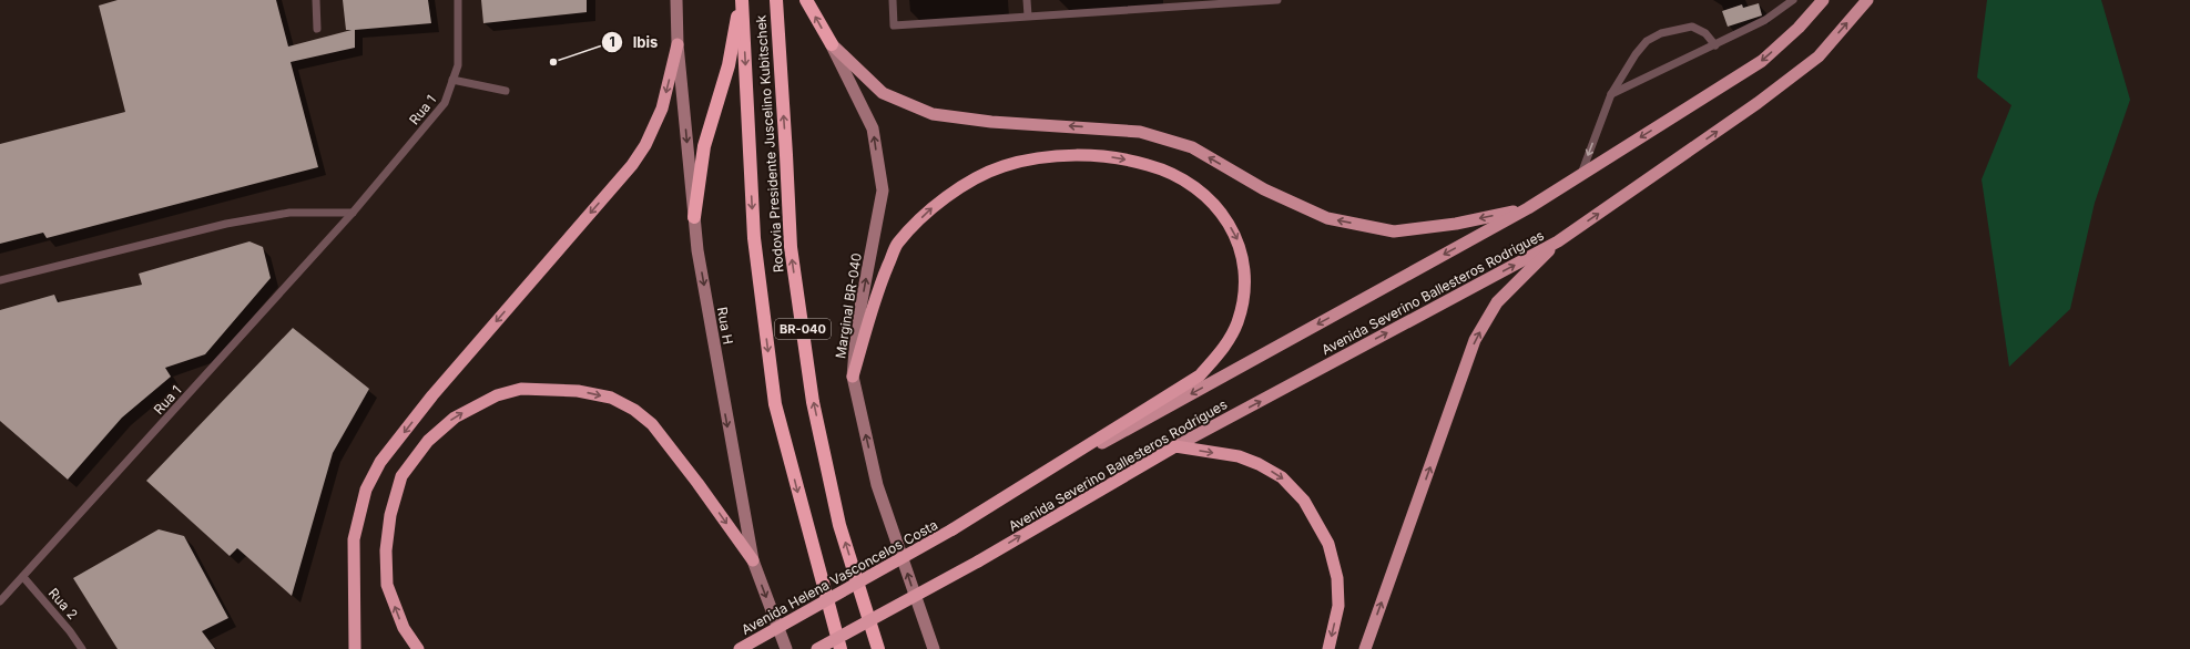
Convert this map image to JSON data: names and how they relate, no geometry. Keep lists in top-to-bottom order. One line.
{"streets":{"highway":["Rodovia Presidente Juscelino Kubitschek","Avenida Severino Ballesteros Rodrigues","BR-040","Avenida Helena Vasconcelos Costa"],"main road":["Marginal BR-040","Rua H"],"lane":["Rua 1","Rua 2"]},"crossings":[["Rua 1","Rua 2"],["Avenida Severino Ballesteros Rodrigues","Avenida Helena Vasconcelos Costa"]],"one_way":["Marginal BR-040","Rua H"],"places":["Ibis"]}
